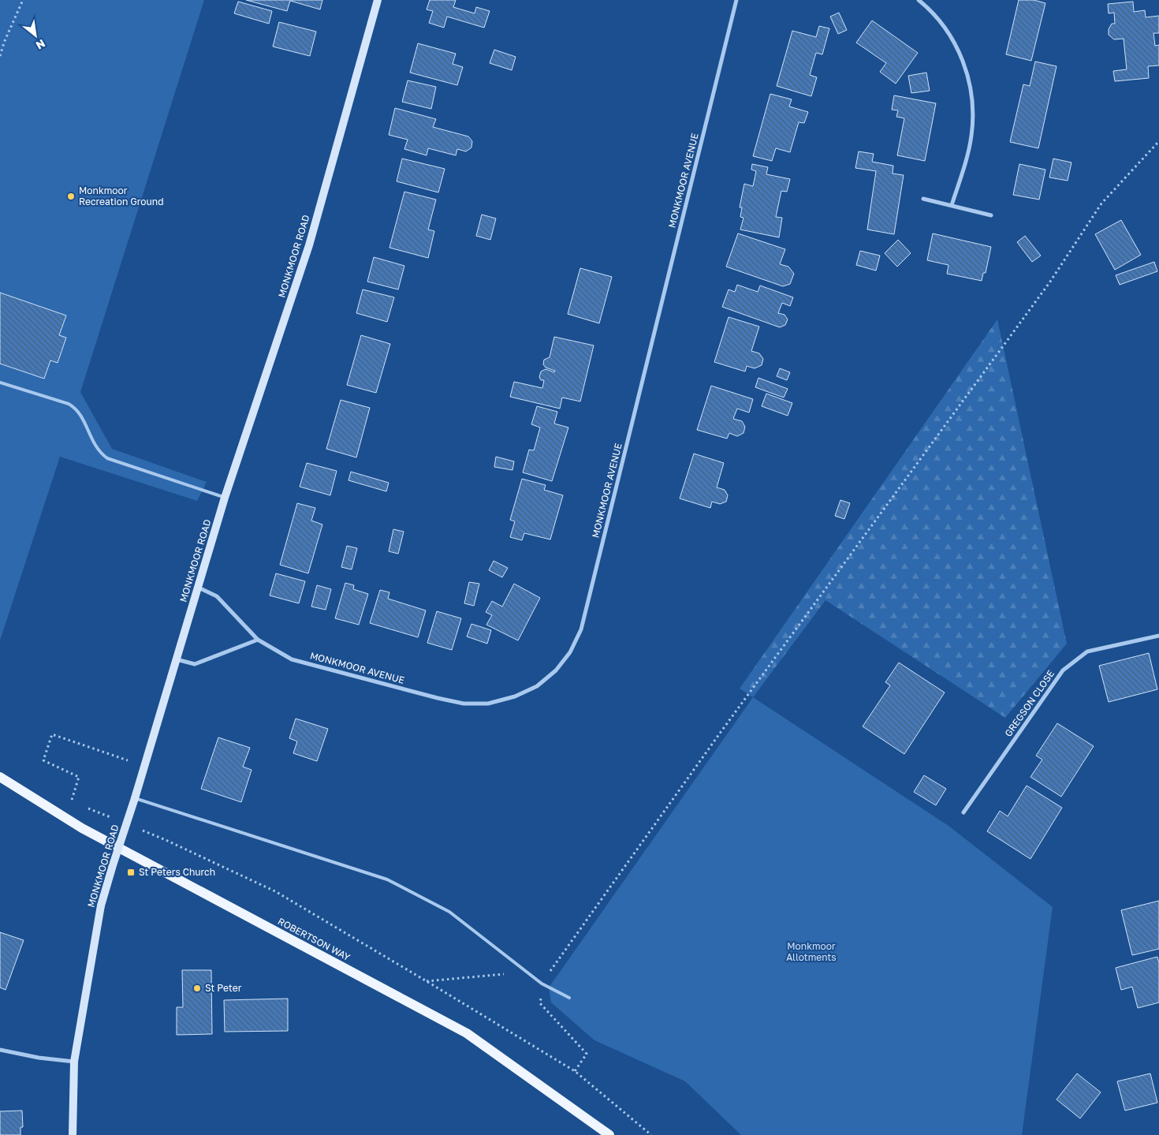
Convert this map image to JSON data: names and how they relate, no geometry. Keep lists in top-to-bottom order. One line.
{"streets":{"main road":["ROBERTSON WAY"],"street":["MONKMOOR AVENUE","MONKMOOR ROAD","GREGSON CLOSE"]},"crossings":[["MONKMOOR AVENUE","MONKMOOR ROAD"]],"parks":["Monkmoor Allotments"],"places":{"other":["Monkmoor Recreation Ground","St Peter"],"transit":["St Peters Church"]},"north":"bottom right"}
